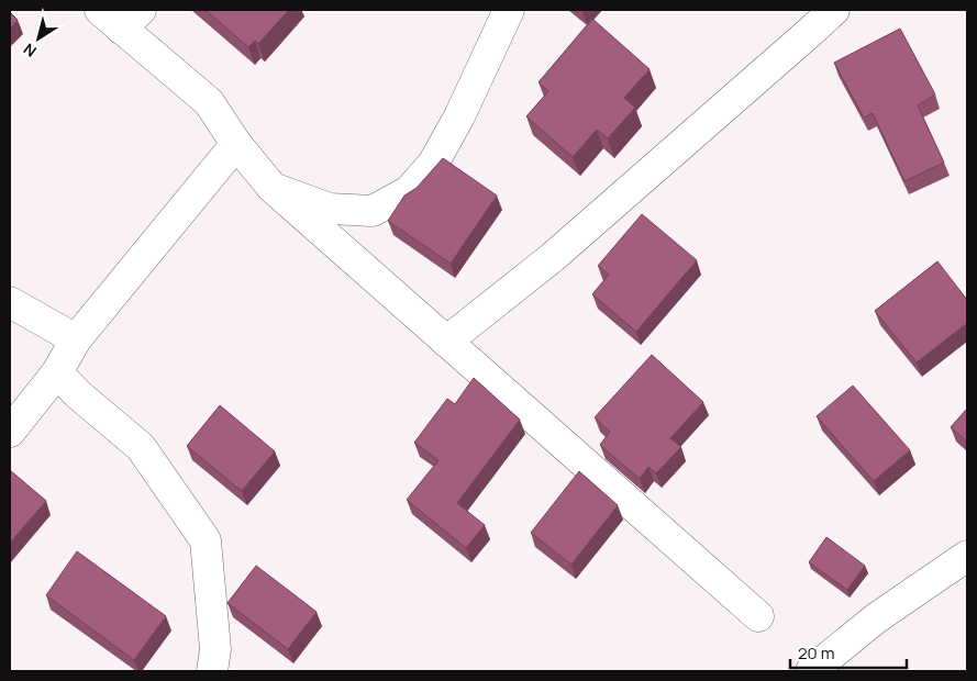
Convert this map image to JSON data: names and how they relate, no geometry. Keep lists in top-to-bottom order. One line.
{"scale_bar":"20 m","north":"bottom left"}
